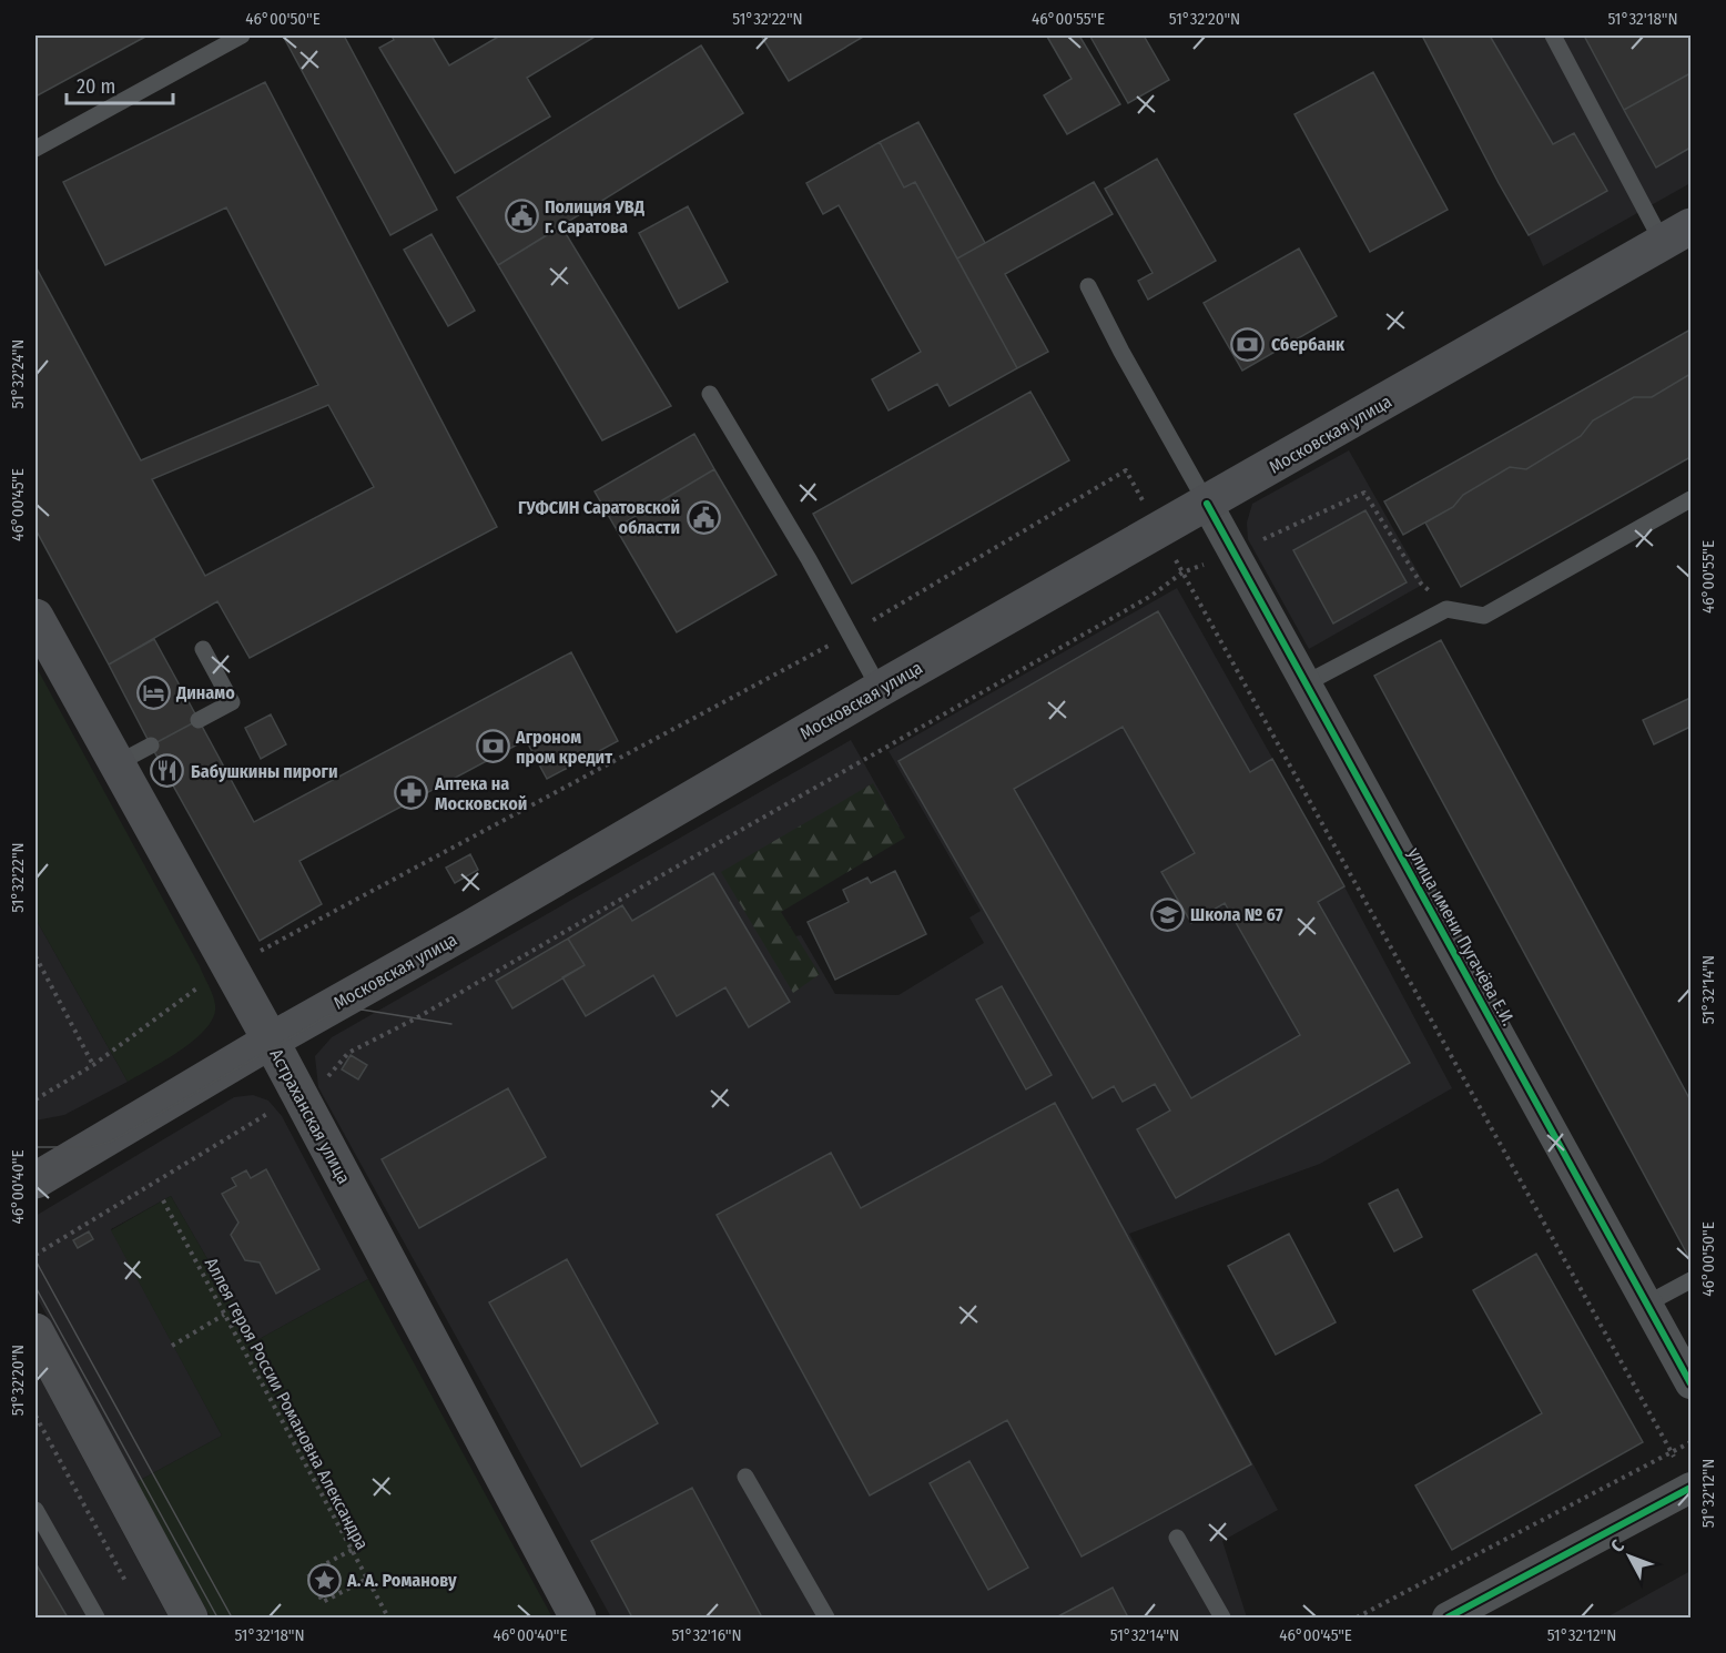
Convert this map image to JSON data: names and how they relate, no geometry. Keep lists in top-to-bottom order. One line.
{"streets":{"main road":["Московская улица","Астраханская улица"],"street":["улица имени Пугачёва Е.И."],"path":["Аллея героя России Романовна Александра"]},"crossings":[["Московская улица","улица имени Пугачёва Е.И."],["Московская улица","Астраханская улица"]],"places":{"public building":["Полиция УВД г. Саратова","ГУФСИН Саратовской области"],"bank":["Сбербанк","Агроном пром кредит"],"hotel":["Динамо"],"restaurant":["Бабушкины пироги"],"pharmacy":["Аптека на Московской"],"school or university":["Школа № 67"],"place":["А. А. Романову"]},"scale_bar":"20 m","north":"top left","coordinates":["46°00'50\"E","51°32'22\"N","46°00'55\"E","51°32'20\"N","51°32'18\"N","51°32'24\"N","46°00'45\"E","51°32'14\"N","46°00'40\"E","51°32'12\"N","51°32'16\"N"]}
